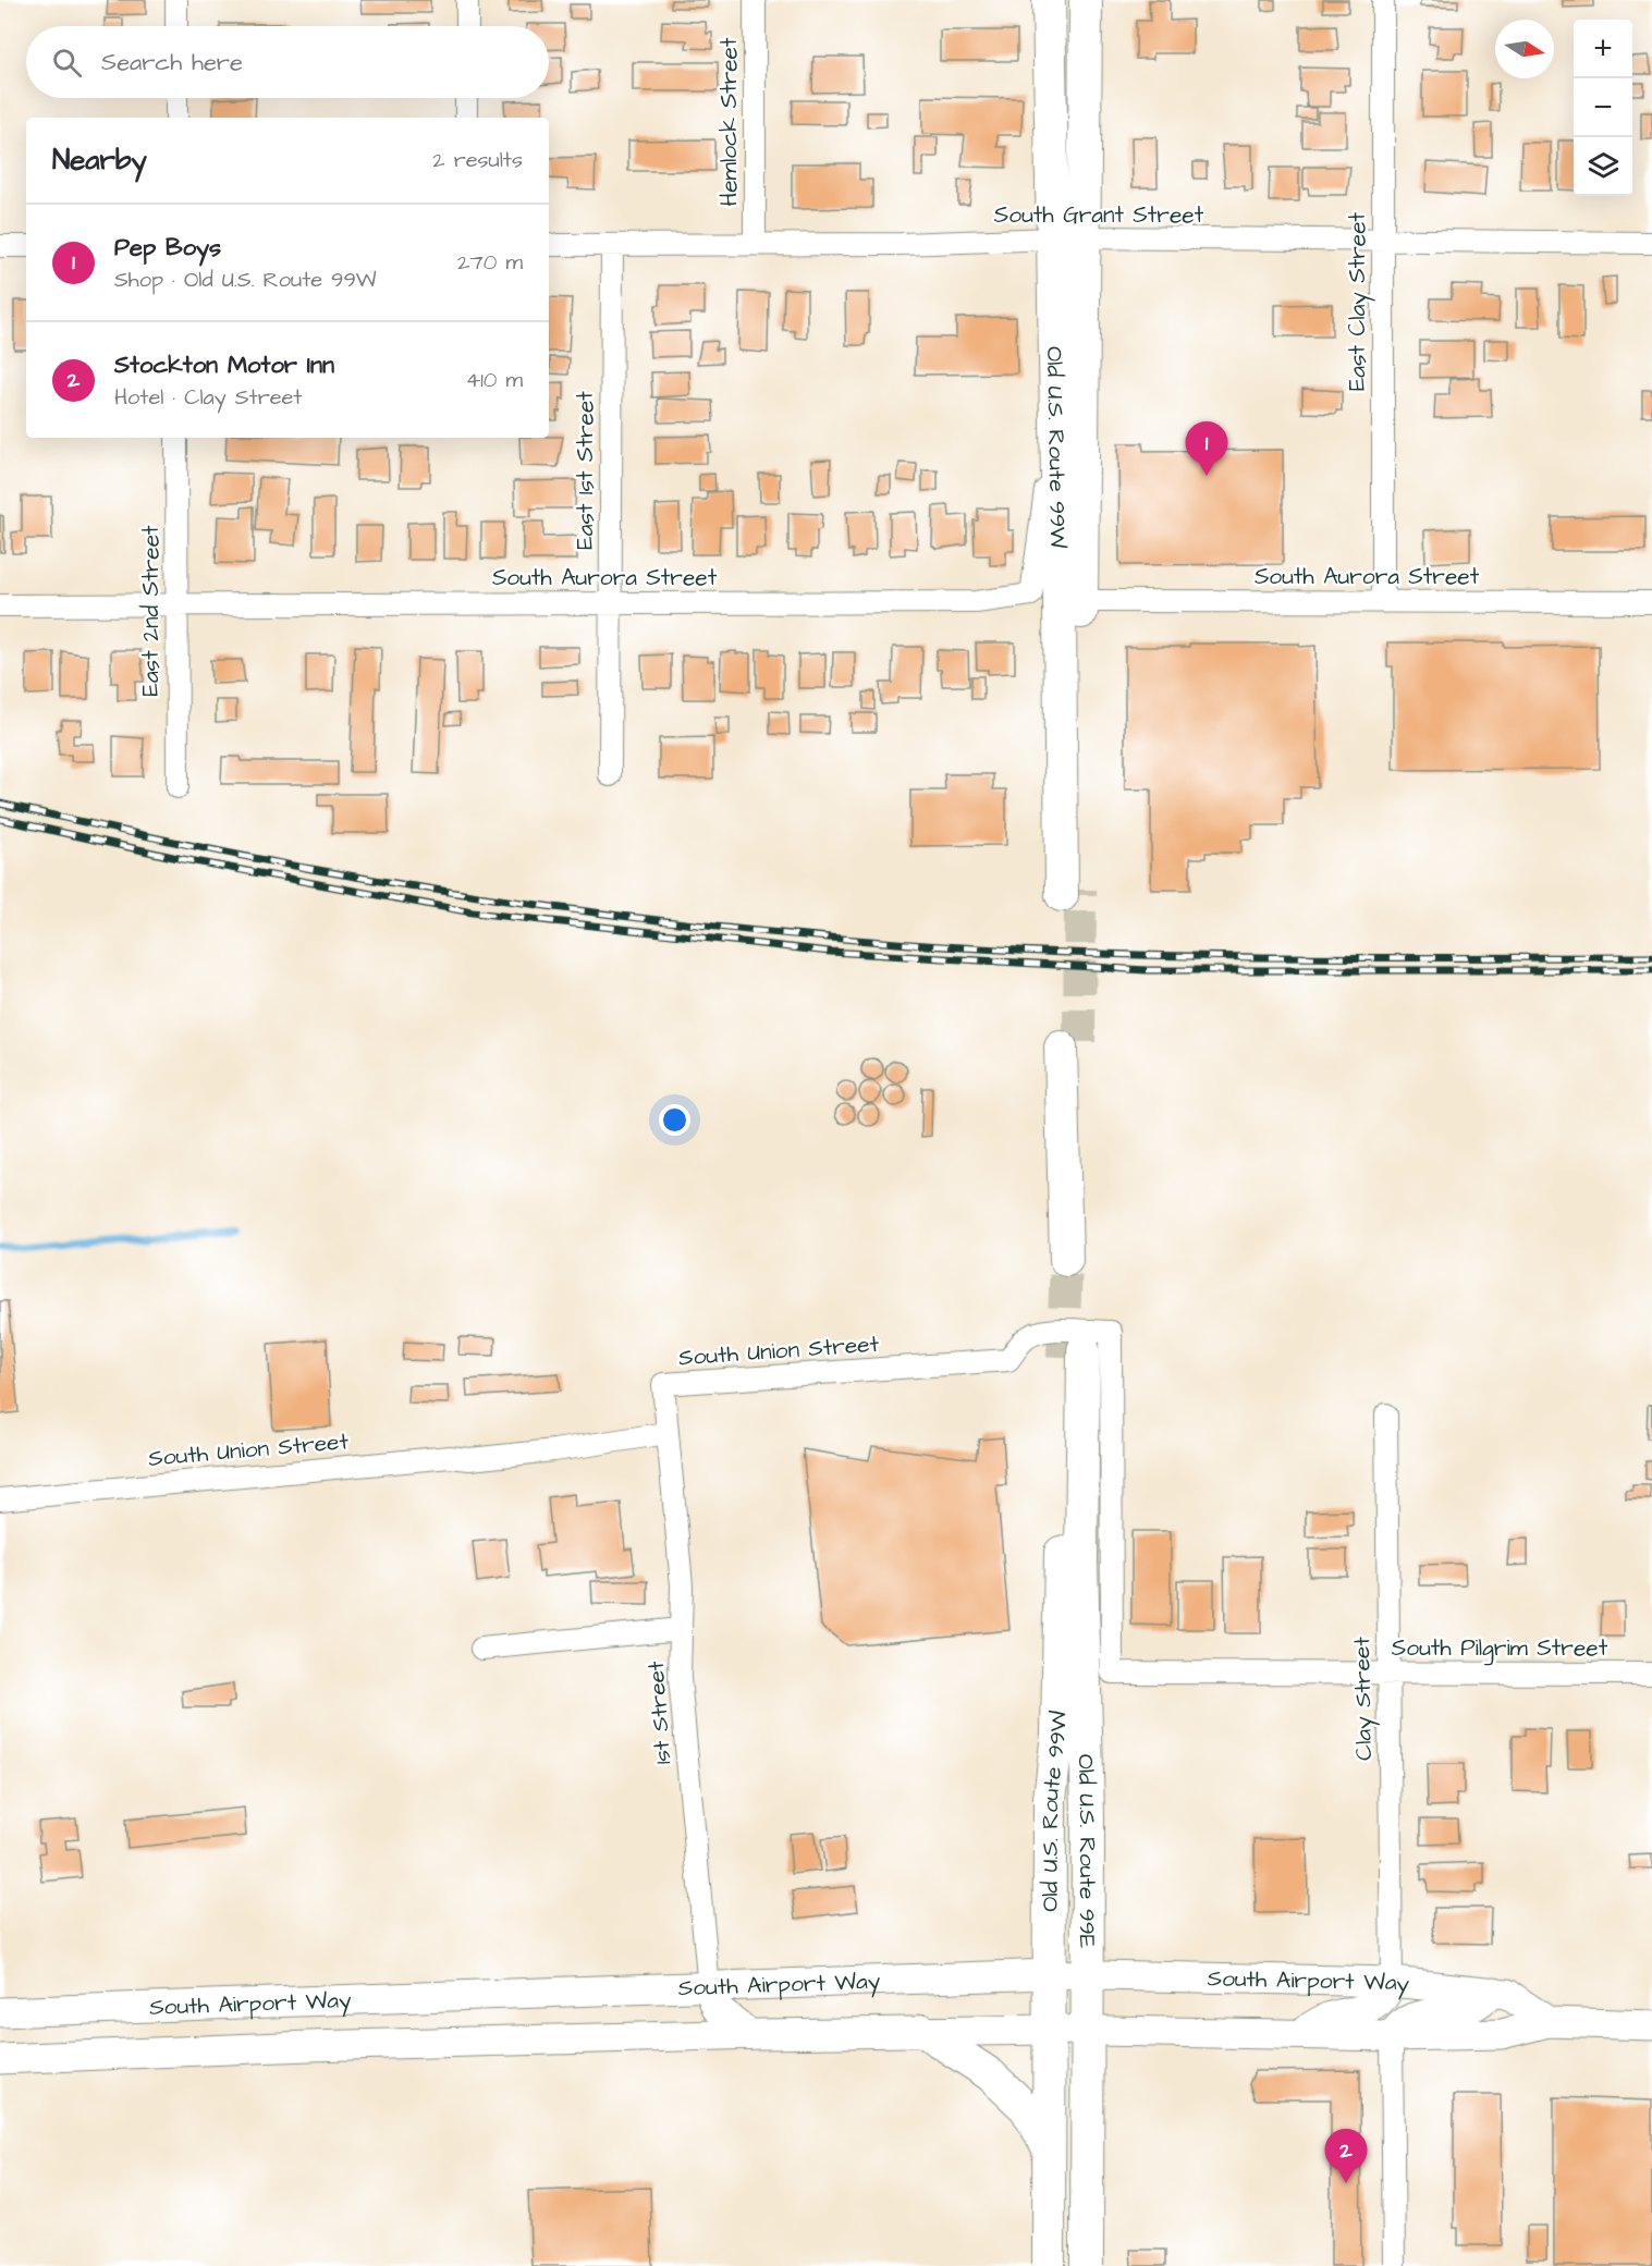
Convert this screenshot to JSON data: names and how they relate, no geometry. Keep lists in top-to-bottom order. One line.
{"streets":{"main road":["Old U.S. Route 99W","Old U.S. Route 99E","South Airport Way"],"street":["Hemlock Street","South Grant Street","East Clay Street","East 1st Street","South Aurora Street","East 2nd Street","South Union Street","South Pilgrim Street","Clay Street","1st Street"]},"crossings":[["Hemlock Street","South Grant Street"],["South Grant Street","East Clay Street"],["South Grant Street","Old U.S. Route 99W"],["South Grant Street","East 1st Street"],["East Clay Street","South Aurora Street"],["Old U.S. Route 99W","South Aurora Street"],["Old U.S. Route 99W","Old U.S. Route 99E"],["Old U.S. Route 99W","South Airport Way"],["East 1st Street","South Aurora Street"],["South Aurora Street","East 2nd Street"],["South Union Street","South Pilgrim Street"],["South Union Street","1st Street"],["South Pilgrim Street","Clay Street"],["Clay Street","South Airport Way"],["1st Street","South Airport Way"],["Old U.S. Route 99E","South Airport Way"]],"north":"right","page":{"map_buttons":["+","−"],"search":"Search here","heading":["Nearby","2 results"],"list":[{"mark":"1","name":"Pep Boys","note":"Shop · Old U.S. Route 99W","value":"270 m"},{"mark":"2","name":"Stockton Motor Inn","note":"Hotel · Clay Street","value":"410 m"}],"pins":["1","2"]}}
